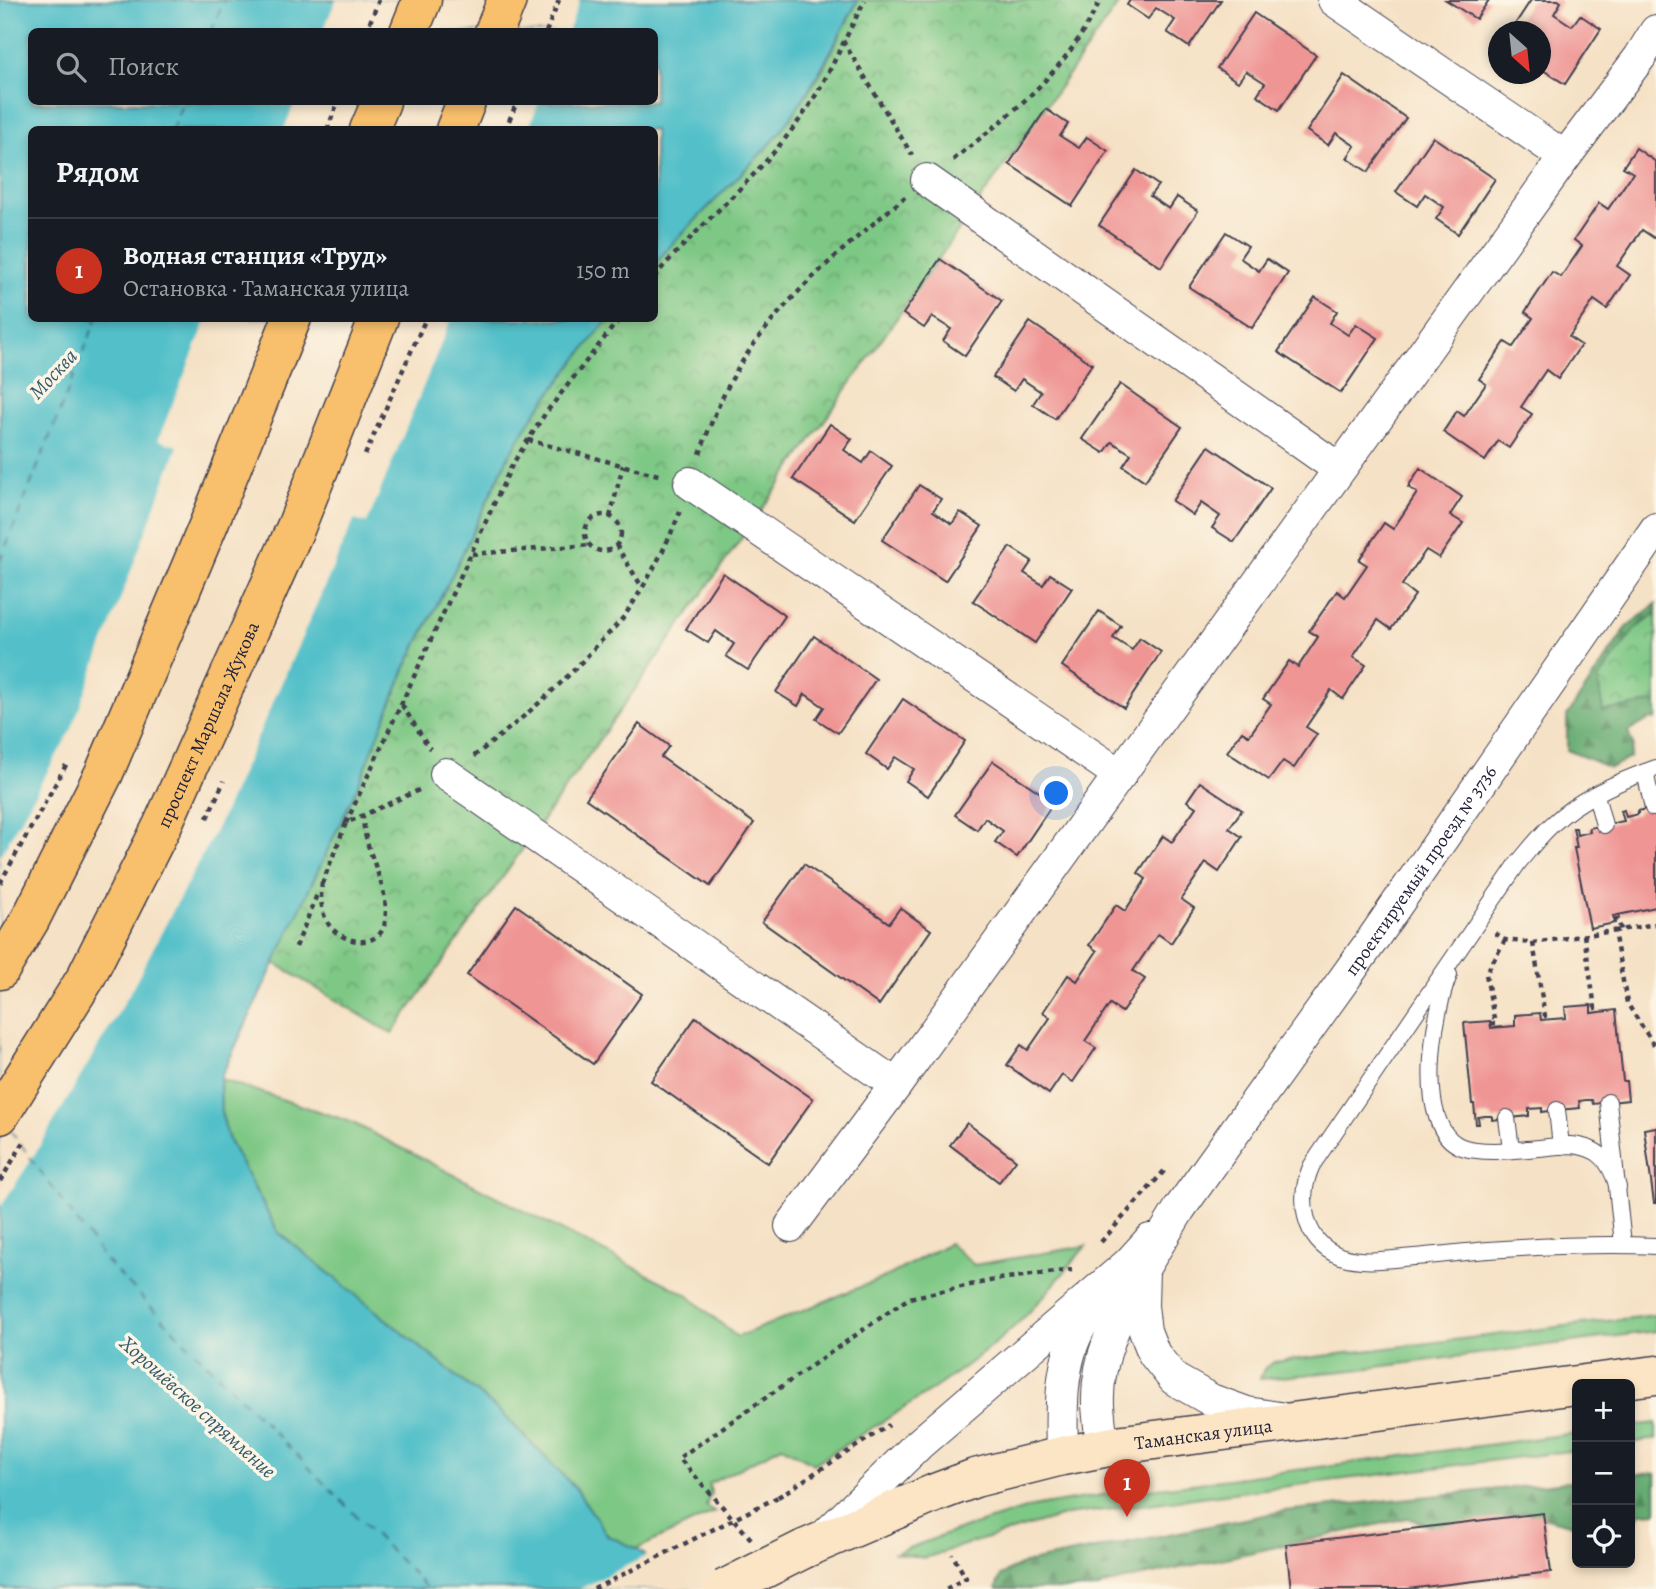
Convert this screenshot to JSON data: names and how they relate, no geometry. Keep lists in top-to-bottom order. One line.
{"streets":{"main road":["проспект Маршала Жукова"],"street":["проектируемый проезд № 3736","Таманская улица"]},"water":["Москва","Хорошёвское спрямление"],"north":"bottom right","page":{"search":"Поиск","heading":"Рядом","list":[{"mark":"1","name":"Водная станция «Труд»","note":"Остановка · Таманская улица","value":"150 m"}],"map_buttons":["+","−"],"pins":"1"}}
